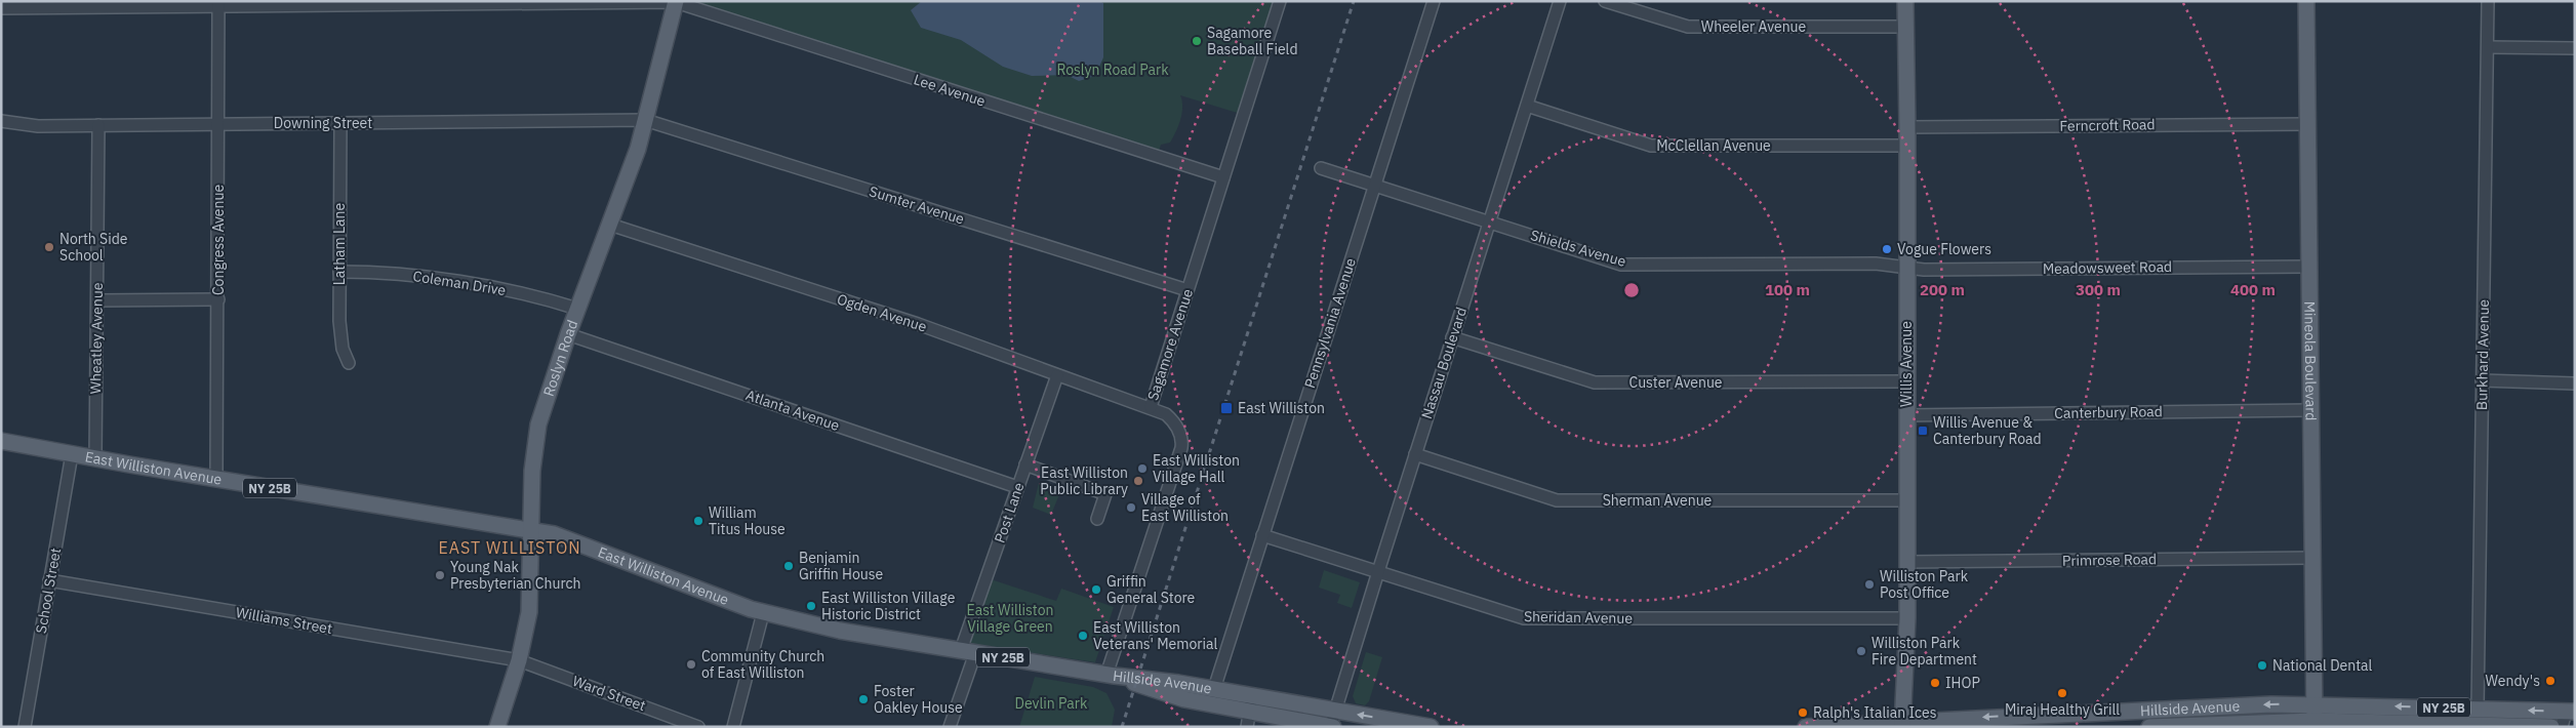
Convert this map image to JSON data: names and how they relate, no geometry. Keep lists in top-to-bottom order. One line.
{"streets":{"main road":["Roslyn Road","Mineola Boulevard","Willis Avenue","East Williston Avenue","NY 25B","Hillside Avenue"],"street":["Wheeler Avenue","Lee Avenue","Downing Street","Ferncroft Road","McClellan Avenue","Sumter Avenue","Congress Avenue","Latham Lane","Shields Avenue","Meadowsweet Road","Coleman Drive","Ogden Avenue","Pennsylvania Avenue","Wheatley Avenue","Sagamore Avenue","Burkhard Avenue","Nassau Boulevard","Custer Avenue","Atlanta Avenue","Canterbury Road","Sherman Avenue","Post Lane","Primrose Road","School Street","Sheridan Avenue","Williams Street","Ward Street"]},"crossings":[["Wheeler Avenue","Willis Avenue"],["Lee Avenue","Congress Avenue"],["Lee Avenue","Sagamore Avenue"],["Lee Avenue","Roslyn Road"],["Downing Street","Sumter Avenue"],["Downing Street","Congress Avenue"],["Downing Street","Latham Lane"],["Downing Street","Wheatley Avenue"],["Downing Street","Roslyn Road"],["Ferncroft Road","Mineola Boulevard"],["Ferncroft Road","Willis Avenue"],["McClellan Avenue","Nassau Boulevard"],["McClellan Avenue","Willis Avenue"],["Sumter Avenue","Sagamore Avenue"],["Sumter Avenue","Roslyn Road"],["Congress Avenue","East Williston Avenue"],["Latham Lane","Coleman Drive"],["Shields Avenue","Meadowsweet Road"],["Shields Avenue","Pennsylvania Avenue"],["Shields Avenue","Nassau Boulevard"],["Shields Avenue","Willis Avenue"],["Meadowsweet Road","Mineola Boulevard"],["Meadowsweet Road","Willis Avenue"],["Coleman Drive","Roslyn Road"],["Ogden Avenue","Sagamore Avenue"],["Ogden Avenue","Roslyn Road"],["Ogden Avenue","Post Lane"],["Pennsylvania Avenue","Sheridan Avenue"],["Pennsylvania Avenue","Hillside Avenue"],["Wheatley Avenue","East Williston Avenue"],["Sagamore Avenue","East Williston Avenue"],["Sagamore Avenue","Hillside Avenue"],["Burkhard Avenue","Hillside Avenue"],["Roslyn Road","Atlanta Avenue"],["Roslyn Road","East Williston Avenue"],["Roslyn Road","Williams Street"],["Roslyn Road","Ward Street"],["Mineola Boulevard","Canterbury Road"],["Mineola Boulevard","Primrose Road"],["Mineola Boulevard","Hillside Avenue"],["Nassau Boulevard","Custer Avenue"],["Nassau Boulevard","Sherman Avenue"],["Nassau Boulevard","Sheridan Avenue"],["Nassau Boulevard","Hillside Avenue"],["Willis Avenue","Custer Avenue"],["Willis Avenue","Canterbury Road"],["Willis Avenue","Sherman Avenue"],["Willis Avenue","Primrose Road"],["Willis Avenue","Sheridan Avenue"],["Willis Avenue","Hillside Avenue"],["Atlanta Avenue","Post Lane"],["East Williston Avenue","Post Lane"],["East Williston Avenue","School Street"],["East Williston Avenue","Hillside Avenue"],["School Street","Williams Street"],["Williams Street","Ward Street"]],"districts":["EAST WILLISTON"],"parks":["Roslyn Road Park","East Williston Village Green","Devlin Park"],"places":{"other":["Sagamore Baseball Field","North Side School","Vogue Flowers","East Williston Village Hall","East Williston Public Library","Village of East Williston","William Titus House","Benjamin Griffin House","Young Nak Presbyterian Church","Williston Park Post Office","Griffin General Store","East Williston Village Historic District","East Williston Veterans' Memorial","Williston Park Fire Department","Community Church of East Williston","National Dental","Wendy's","IHOP","Miraj Healthy Grill","Foster Oakley House","Ralph's Italian Ices"],"transit":["East Williston","Willis Avenue & Canterbury Road"]},"rings":["100 m","200 m","300 m","400 m"]}
